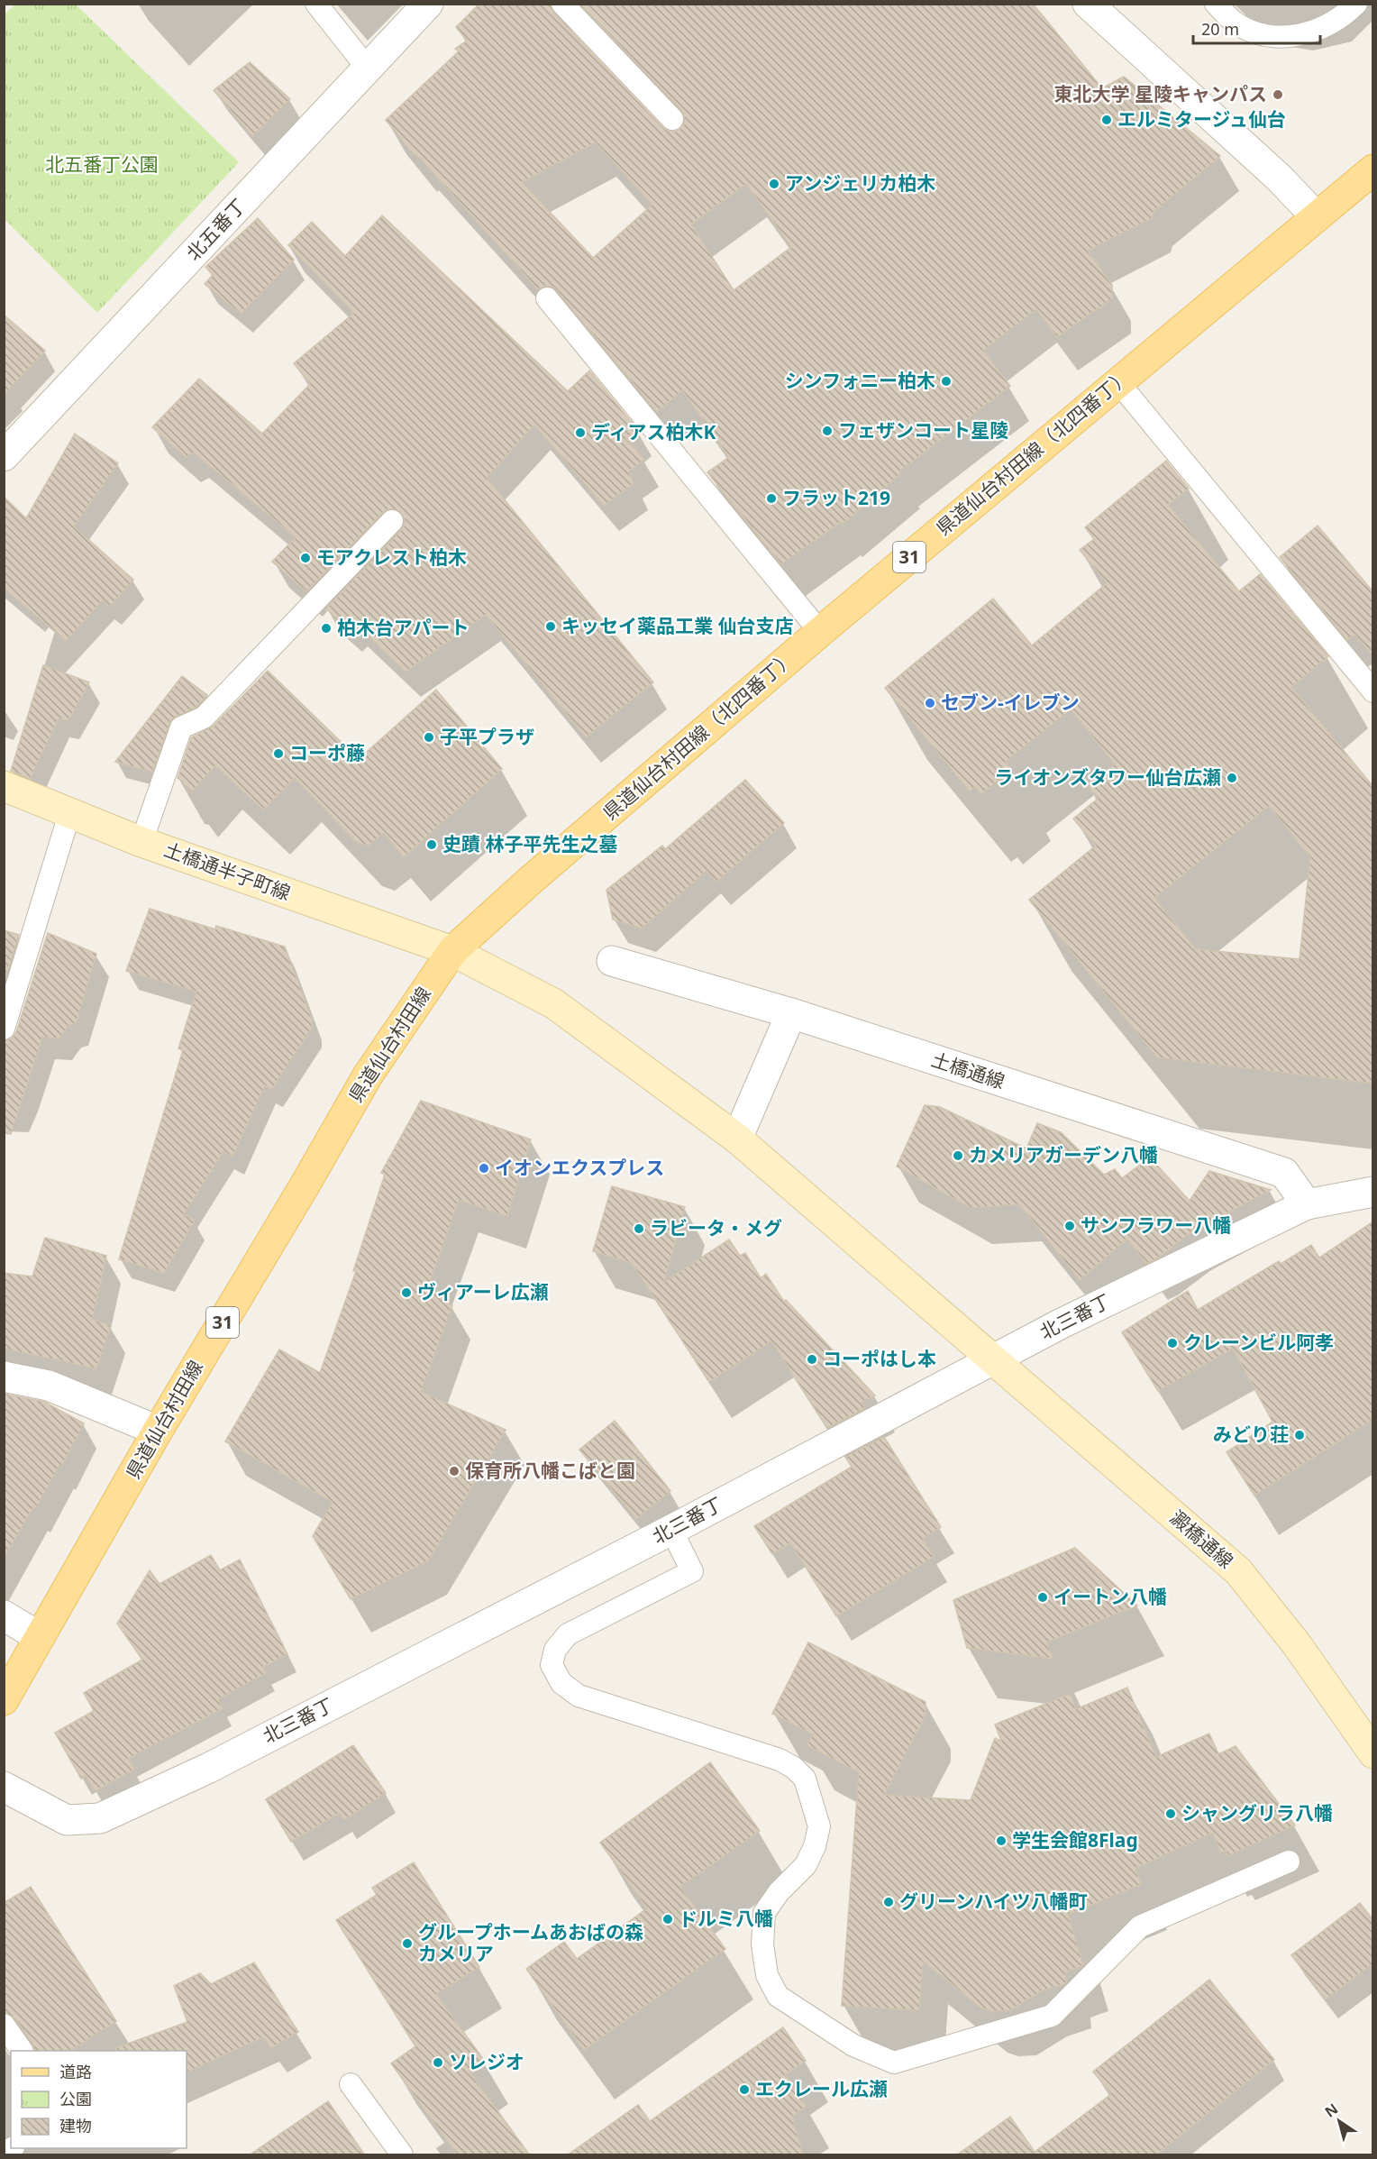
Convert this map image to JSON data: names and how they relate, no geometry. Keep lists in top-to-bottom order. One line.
{"streets":{"main road":["県道仙台村田線（北四番丁）","31","県道仙台村田線"],"street":["北五番丁","土橋通半子町線","土橋通線","北三番丁","澱橋通線"]},"crossings":[["県道仙台村田線（北四番丁）","土橋通半子町線"],["県道仙台村田線（北四番丁）","県道仙台村田線"],["土橋通半子町線","県道仙台村田線"],["土橋通半子町線","澱橋通線"],["土橋通線","北三番丁"],["北三番丁","澱橋通線"]],"parks":["北五番丁公園"],"places":["東北大学 星陵キャンパス","エルミタージュ仙台","アンジェリカ柏木","シンフォニー柏木","フェザンコート星陵","ディアス柏木K","フラット219","モアクレスト柏木","キッセイ薬品工業 仙台支店","柏木台アパート","セブン-イレブン","子平プラザ","コーポ藤","ライオンズタワー仙台広瀬","史蹟 林子平先生之墓","カメリアガーデン八幡","イオンエクスプレス","サンフラワー八幡","ラビータ・メグ","ヴィアーレ広瀬","クレーンビル阿孝","コーポはし本","みどり荘","保育所八幡こばと園","イートン八幡","シャングリラ八幡","学生会館8Flag","グリーンハイツ八幡町","ドルミ八幡","グループホームあおばの森 カメリア","ソレジオ","エクレール広瀬"],"legend":["道路","公園","建物"],"scale_bar":"20 m","north":"top left"}
